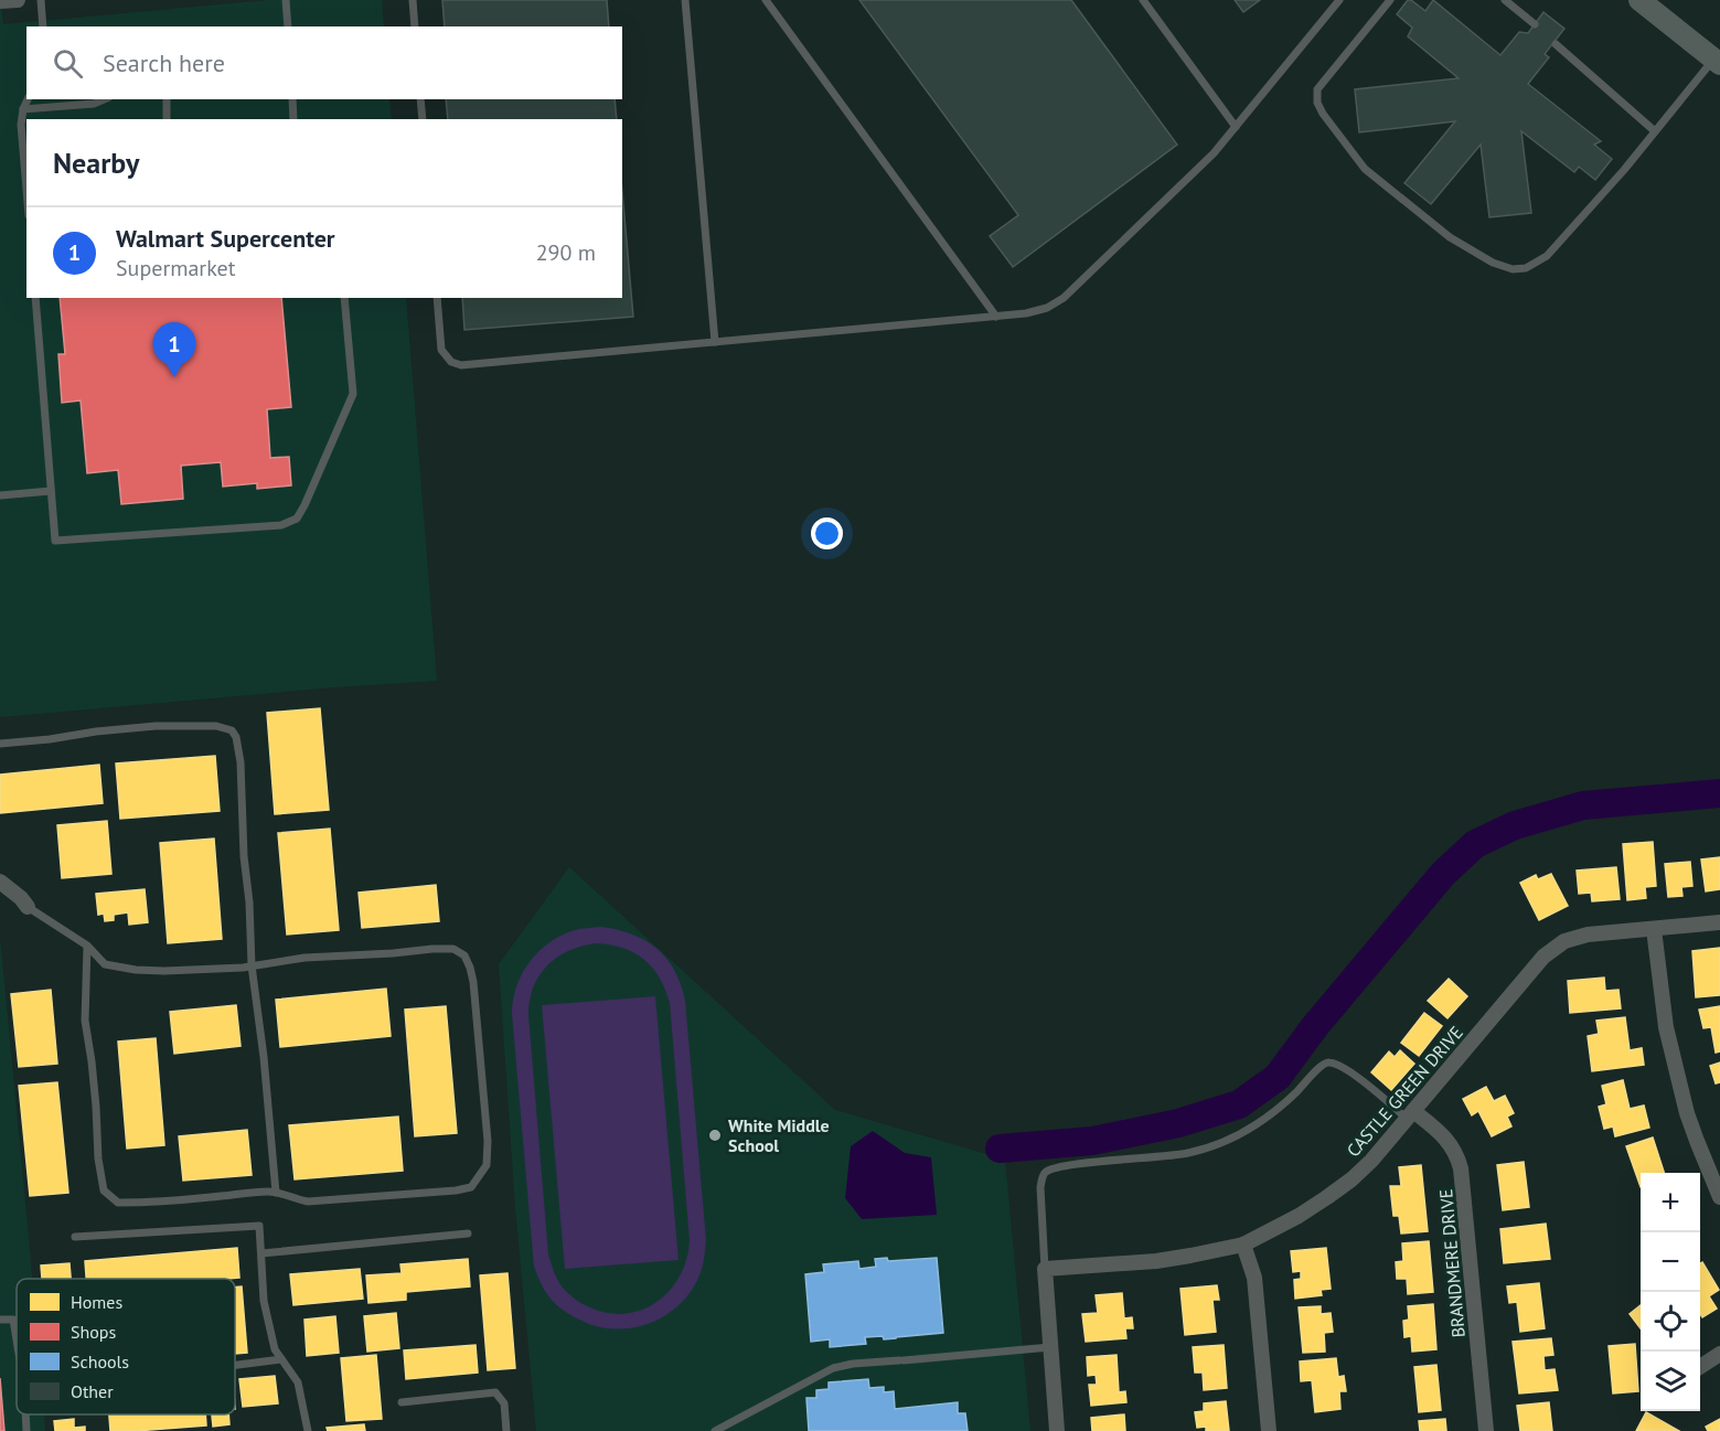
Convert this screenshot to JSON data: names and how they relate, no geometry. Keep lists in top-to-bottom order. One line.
{"streets":{"street":["CASTLE GREEN DRIVE","BRANDMERE DRIVE"]},"crossings":[["CASTLE GREEN DRIVE","BRANDMERE DRIVE"]],"places":["White Middle School"],"legend":["Homes","Shops","Schools","Other"],"page":{"search":"Search here","heading":"Nearby","list":[{"mark":"1","name":"Walmart Supercenter","note":"Supermarket","value":"290 m"}],"pins":"1","map_buttons":["+","−"]}}
